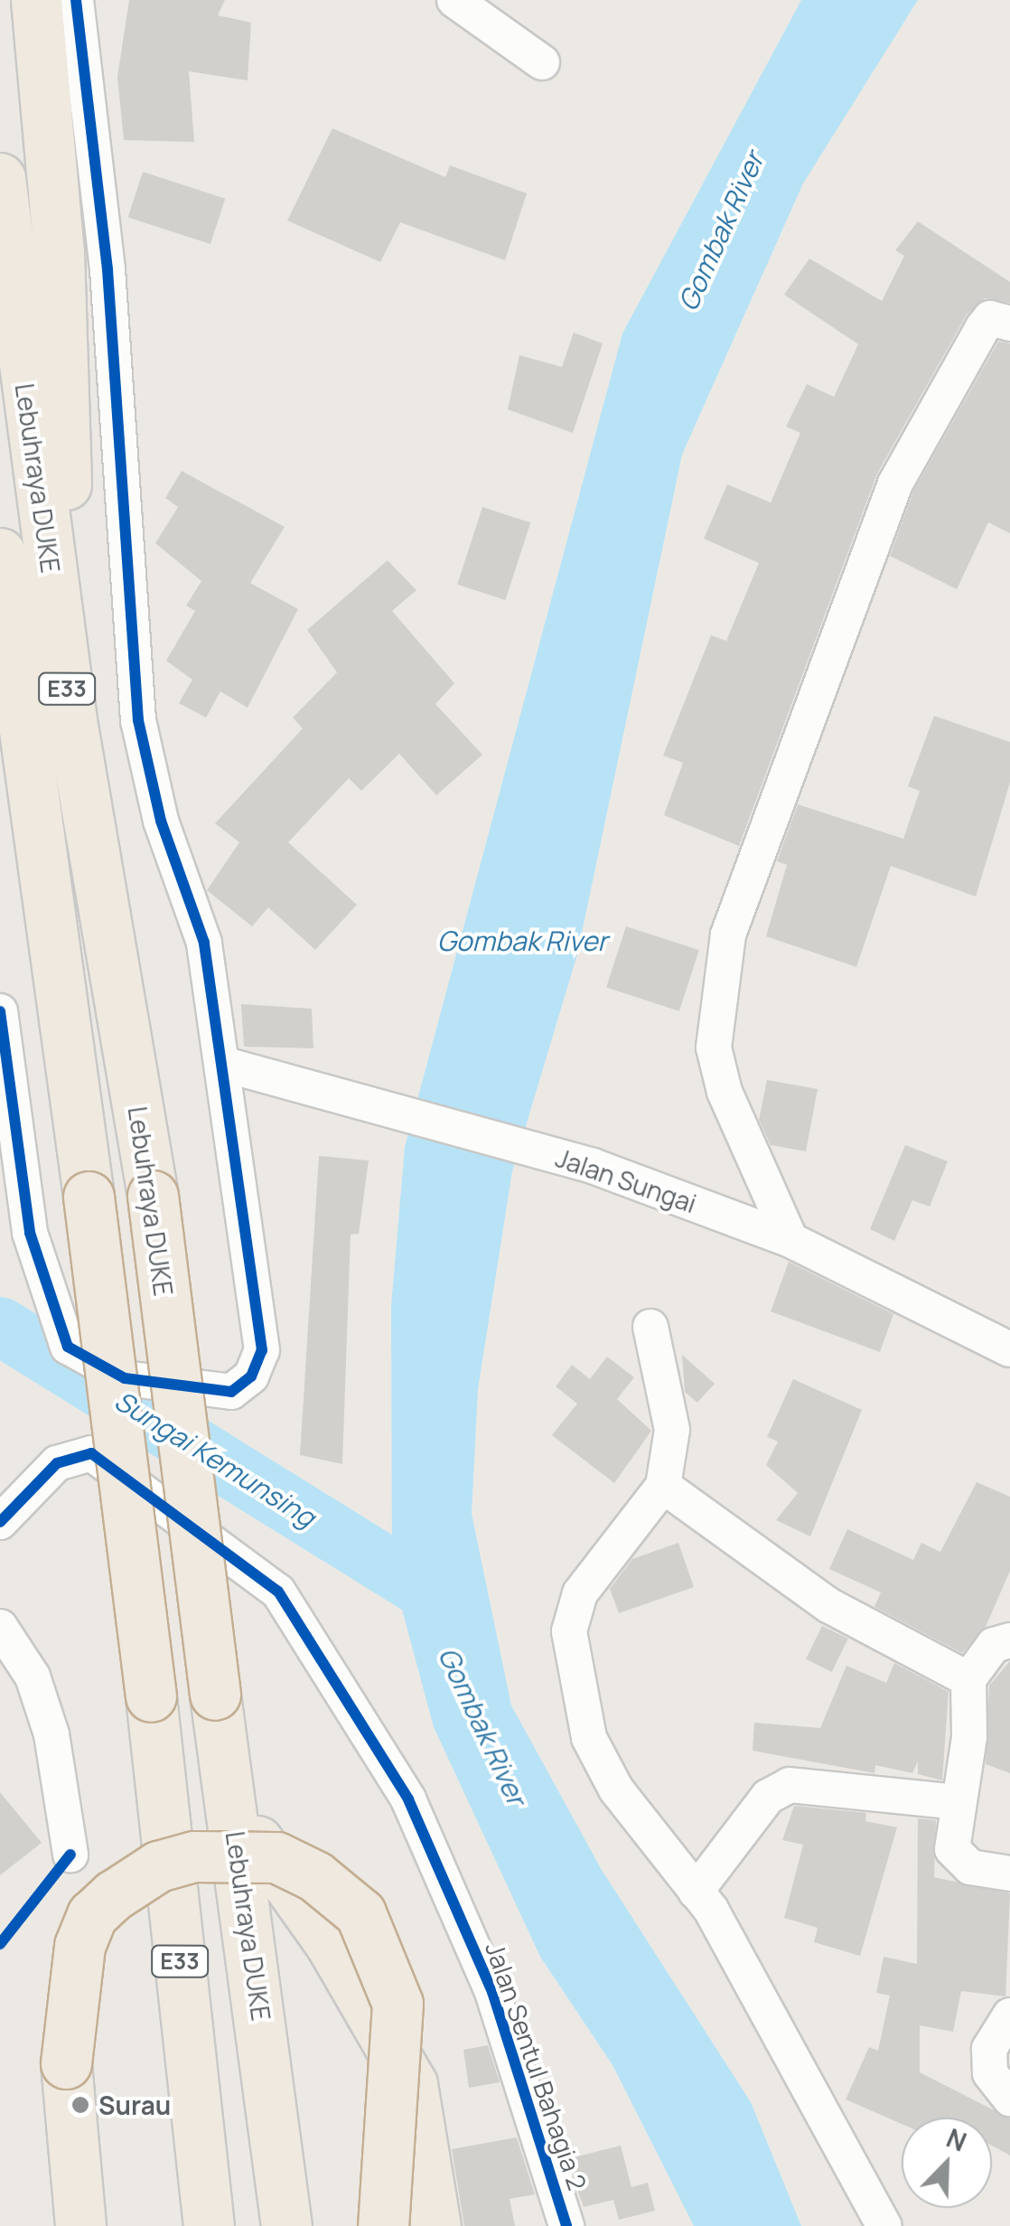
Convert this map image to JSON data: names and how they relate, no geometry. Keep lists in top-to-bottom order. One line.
{"streets":{"highway":["Lebuhraya DUKE","E33"],"street":["Jalan Sungai","Jalan Sentul Bahagia 2"]},"water":["Gombak River","Sungai Kemunsing"],"places":["Surau"],"north":"top right"}
